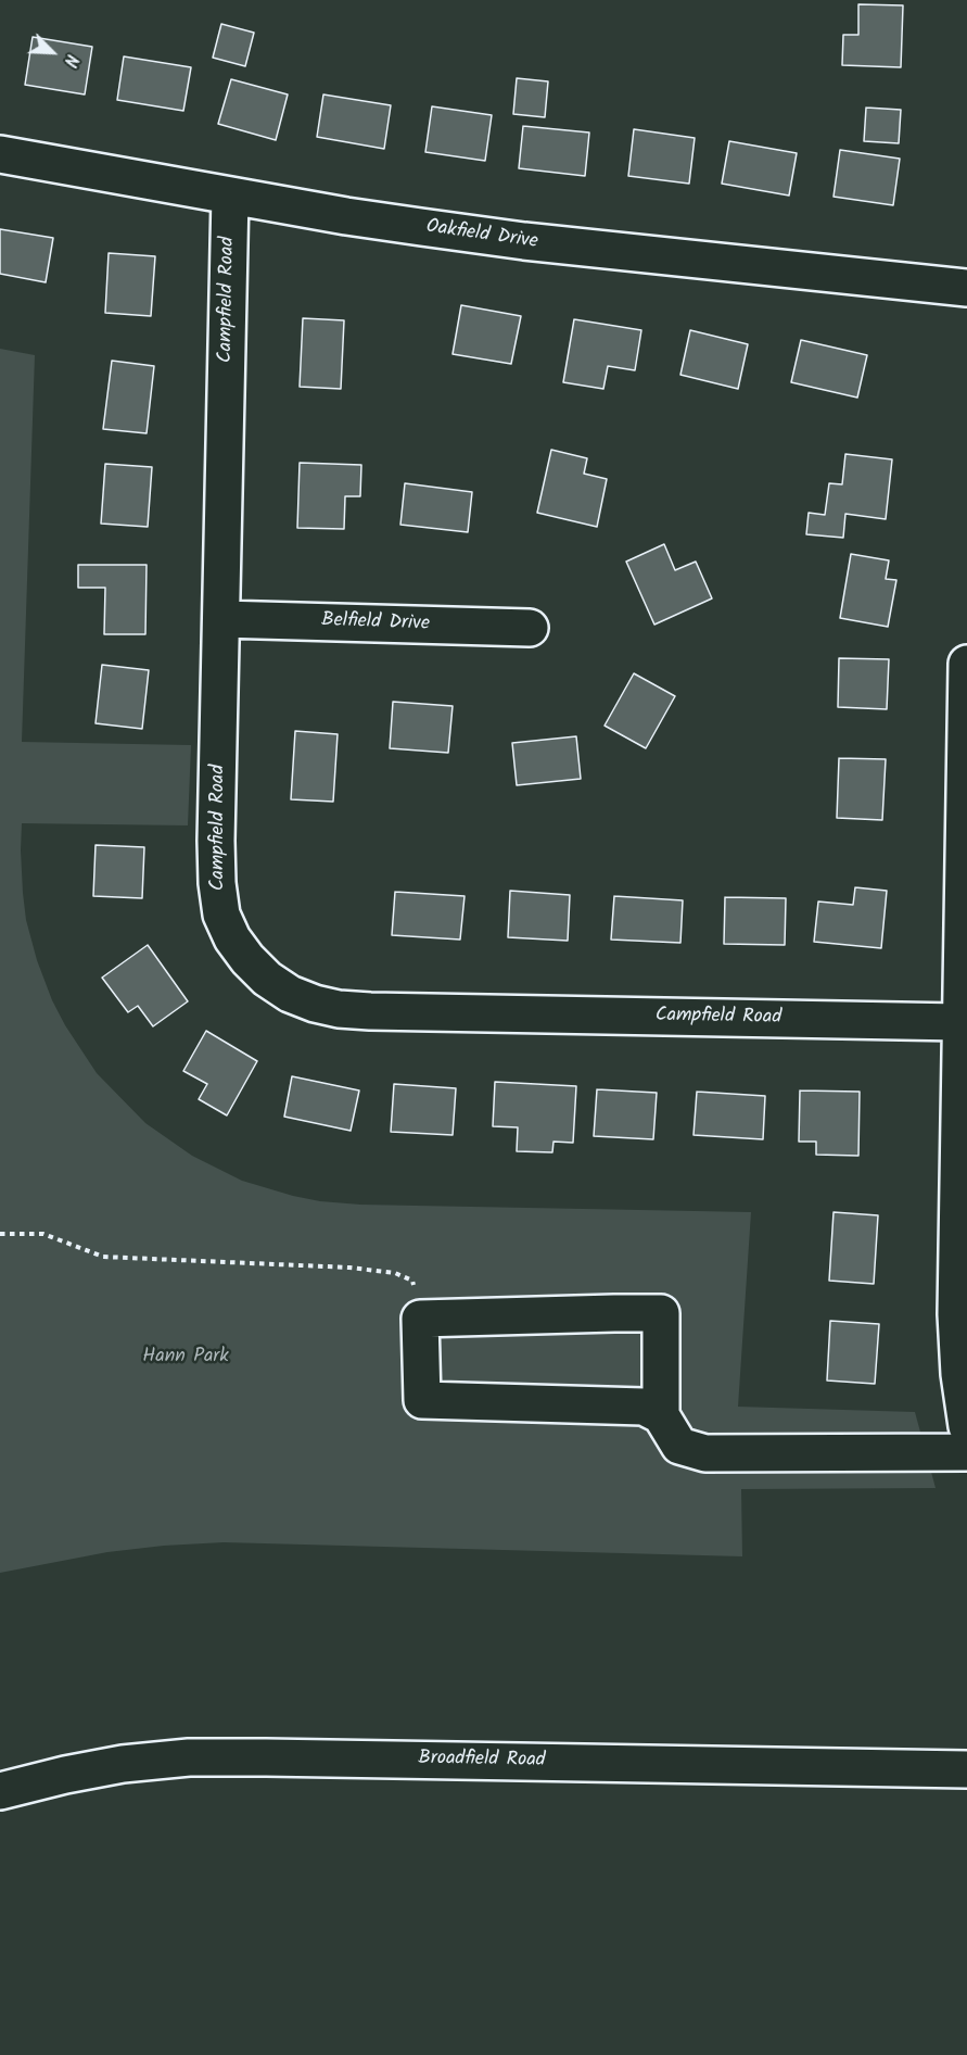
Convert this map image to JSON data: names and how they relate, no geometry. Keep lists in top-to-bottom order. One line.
{"streets":{"street":["Oakfield Drive","Campfield Road","Belfield Drive","Broadfield Road"]},"crossings":[["Oakfield Drive","Campfield Road"],["Campfield Road","Belfield Drive"]],"parks":["Hann Park"],"north":"bottom right"}
